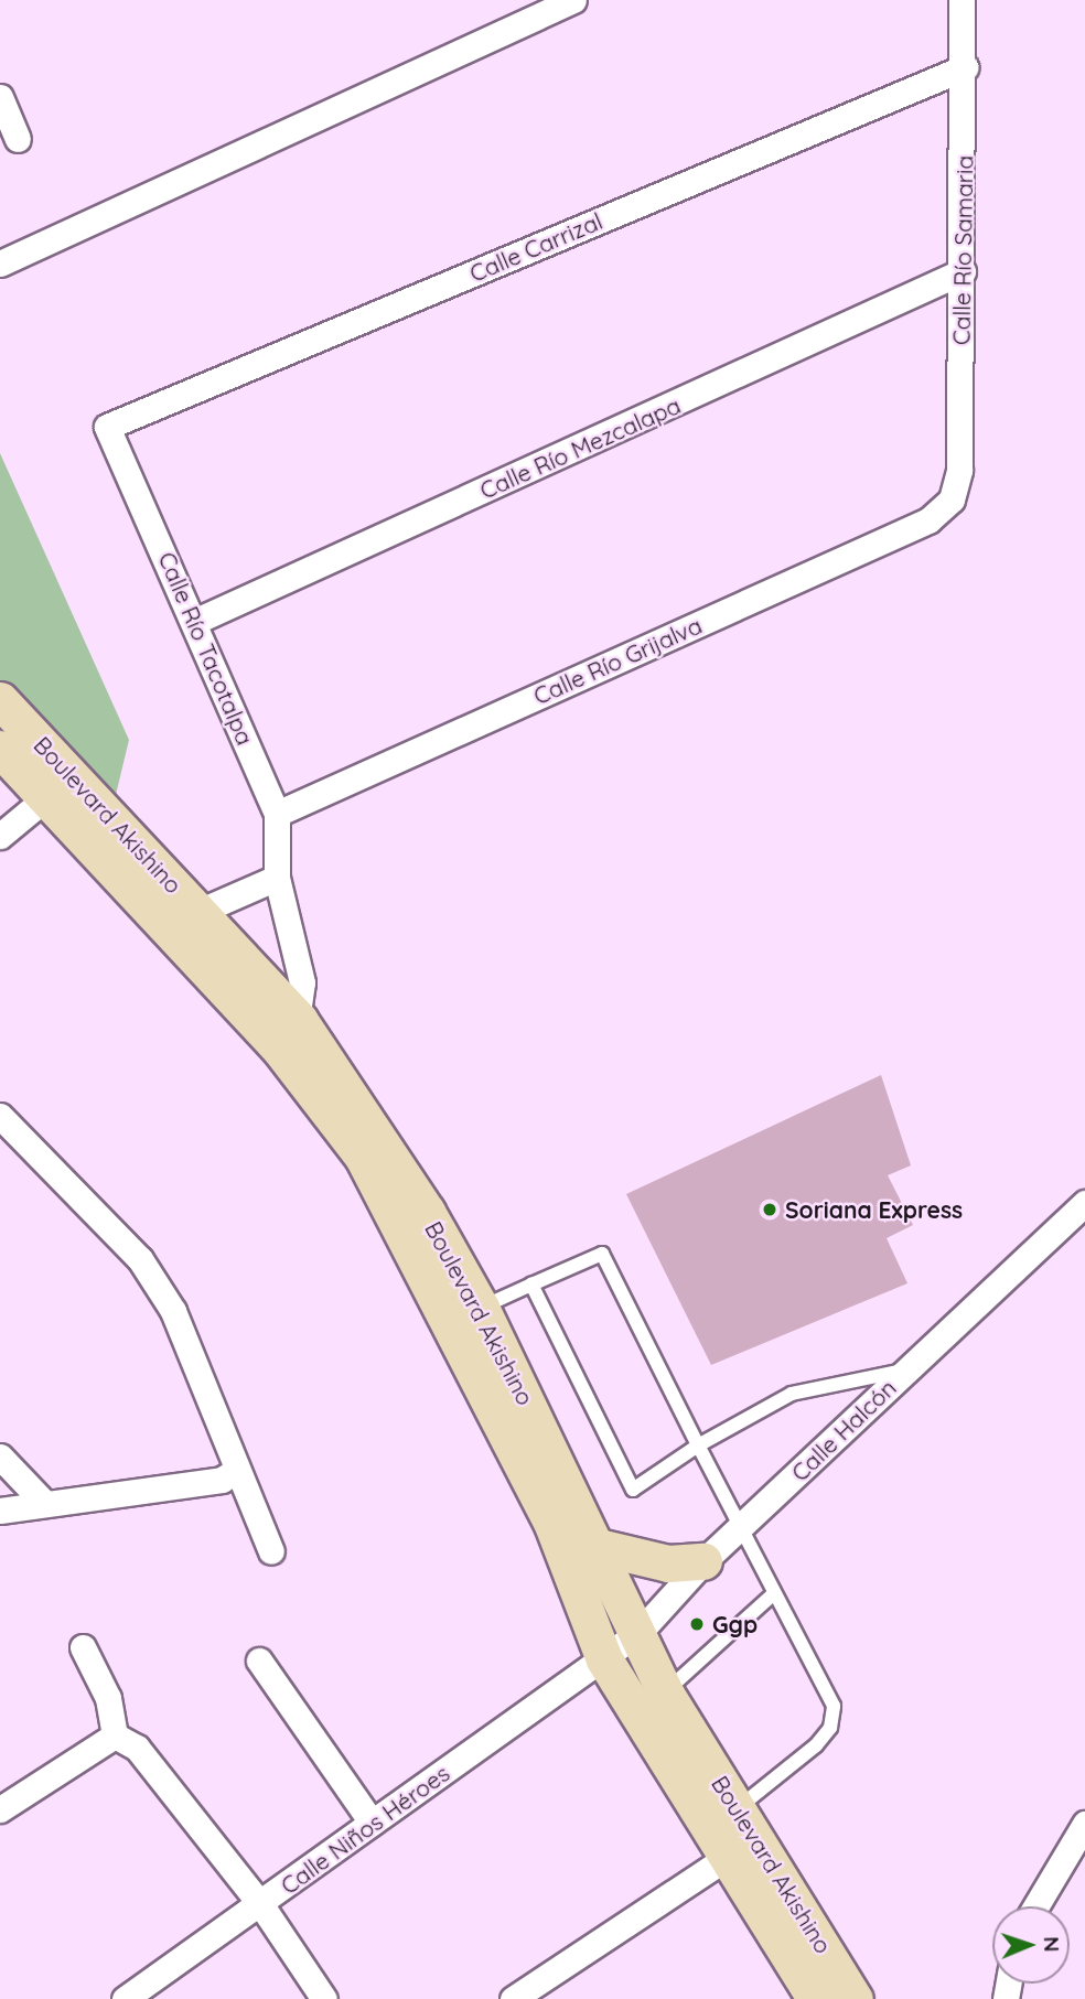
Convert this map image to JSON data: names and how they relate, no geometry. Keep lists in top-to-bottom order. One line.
{"streets":{"main road":["Boulevard Akishino"],"street":["Calle Carrizal","Calle Río Samaria","Calle Río Mezcalapa","Calle Río Tacotalpa","Calle Río Grijalva","Calle Halcón","Calle Niños Héroes"]},"crossings":[["Calle Carrizal","Calle Río Samaria"],["Calle Carrizal","Calle Río Tacotalpa"],["Calle Río Samaria","Calle Río Mezcalapa"],["Calle Río Samaria","Calle Río Grijalva"],["Calle Río Mezcalapa","Calle Río Tacotalpa"],["Calle Río Tacotalpa","Calle Río Grijalva"],["Calle Río Tacotalpa","Boulevard Akishino"],["Boulevard Akishino","Calle Halcón"],["Boulevard Akishino","Calle Niños Héroes"],["Calle Halcón","Calle Niños Héroes"]],"places":["Soriana Express","Ggp"],"north":"right"}
